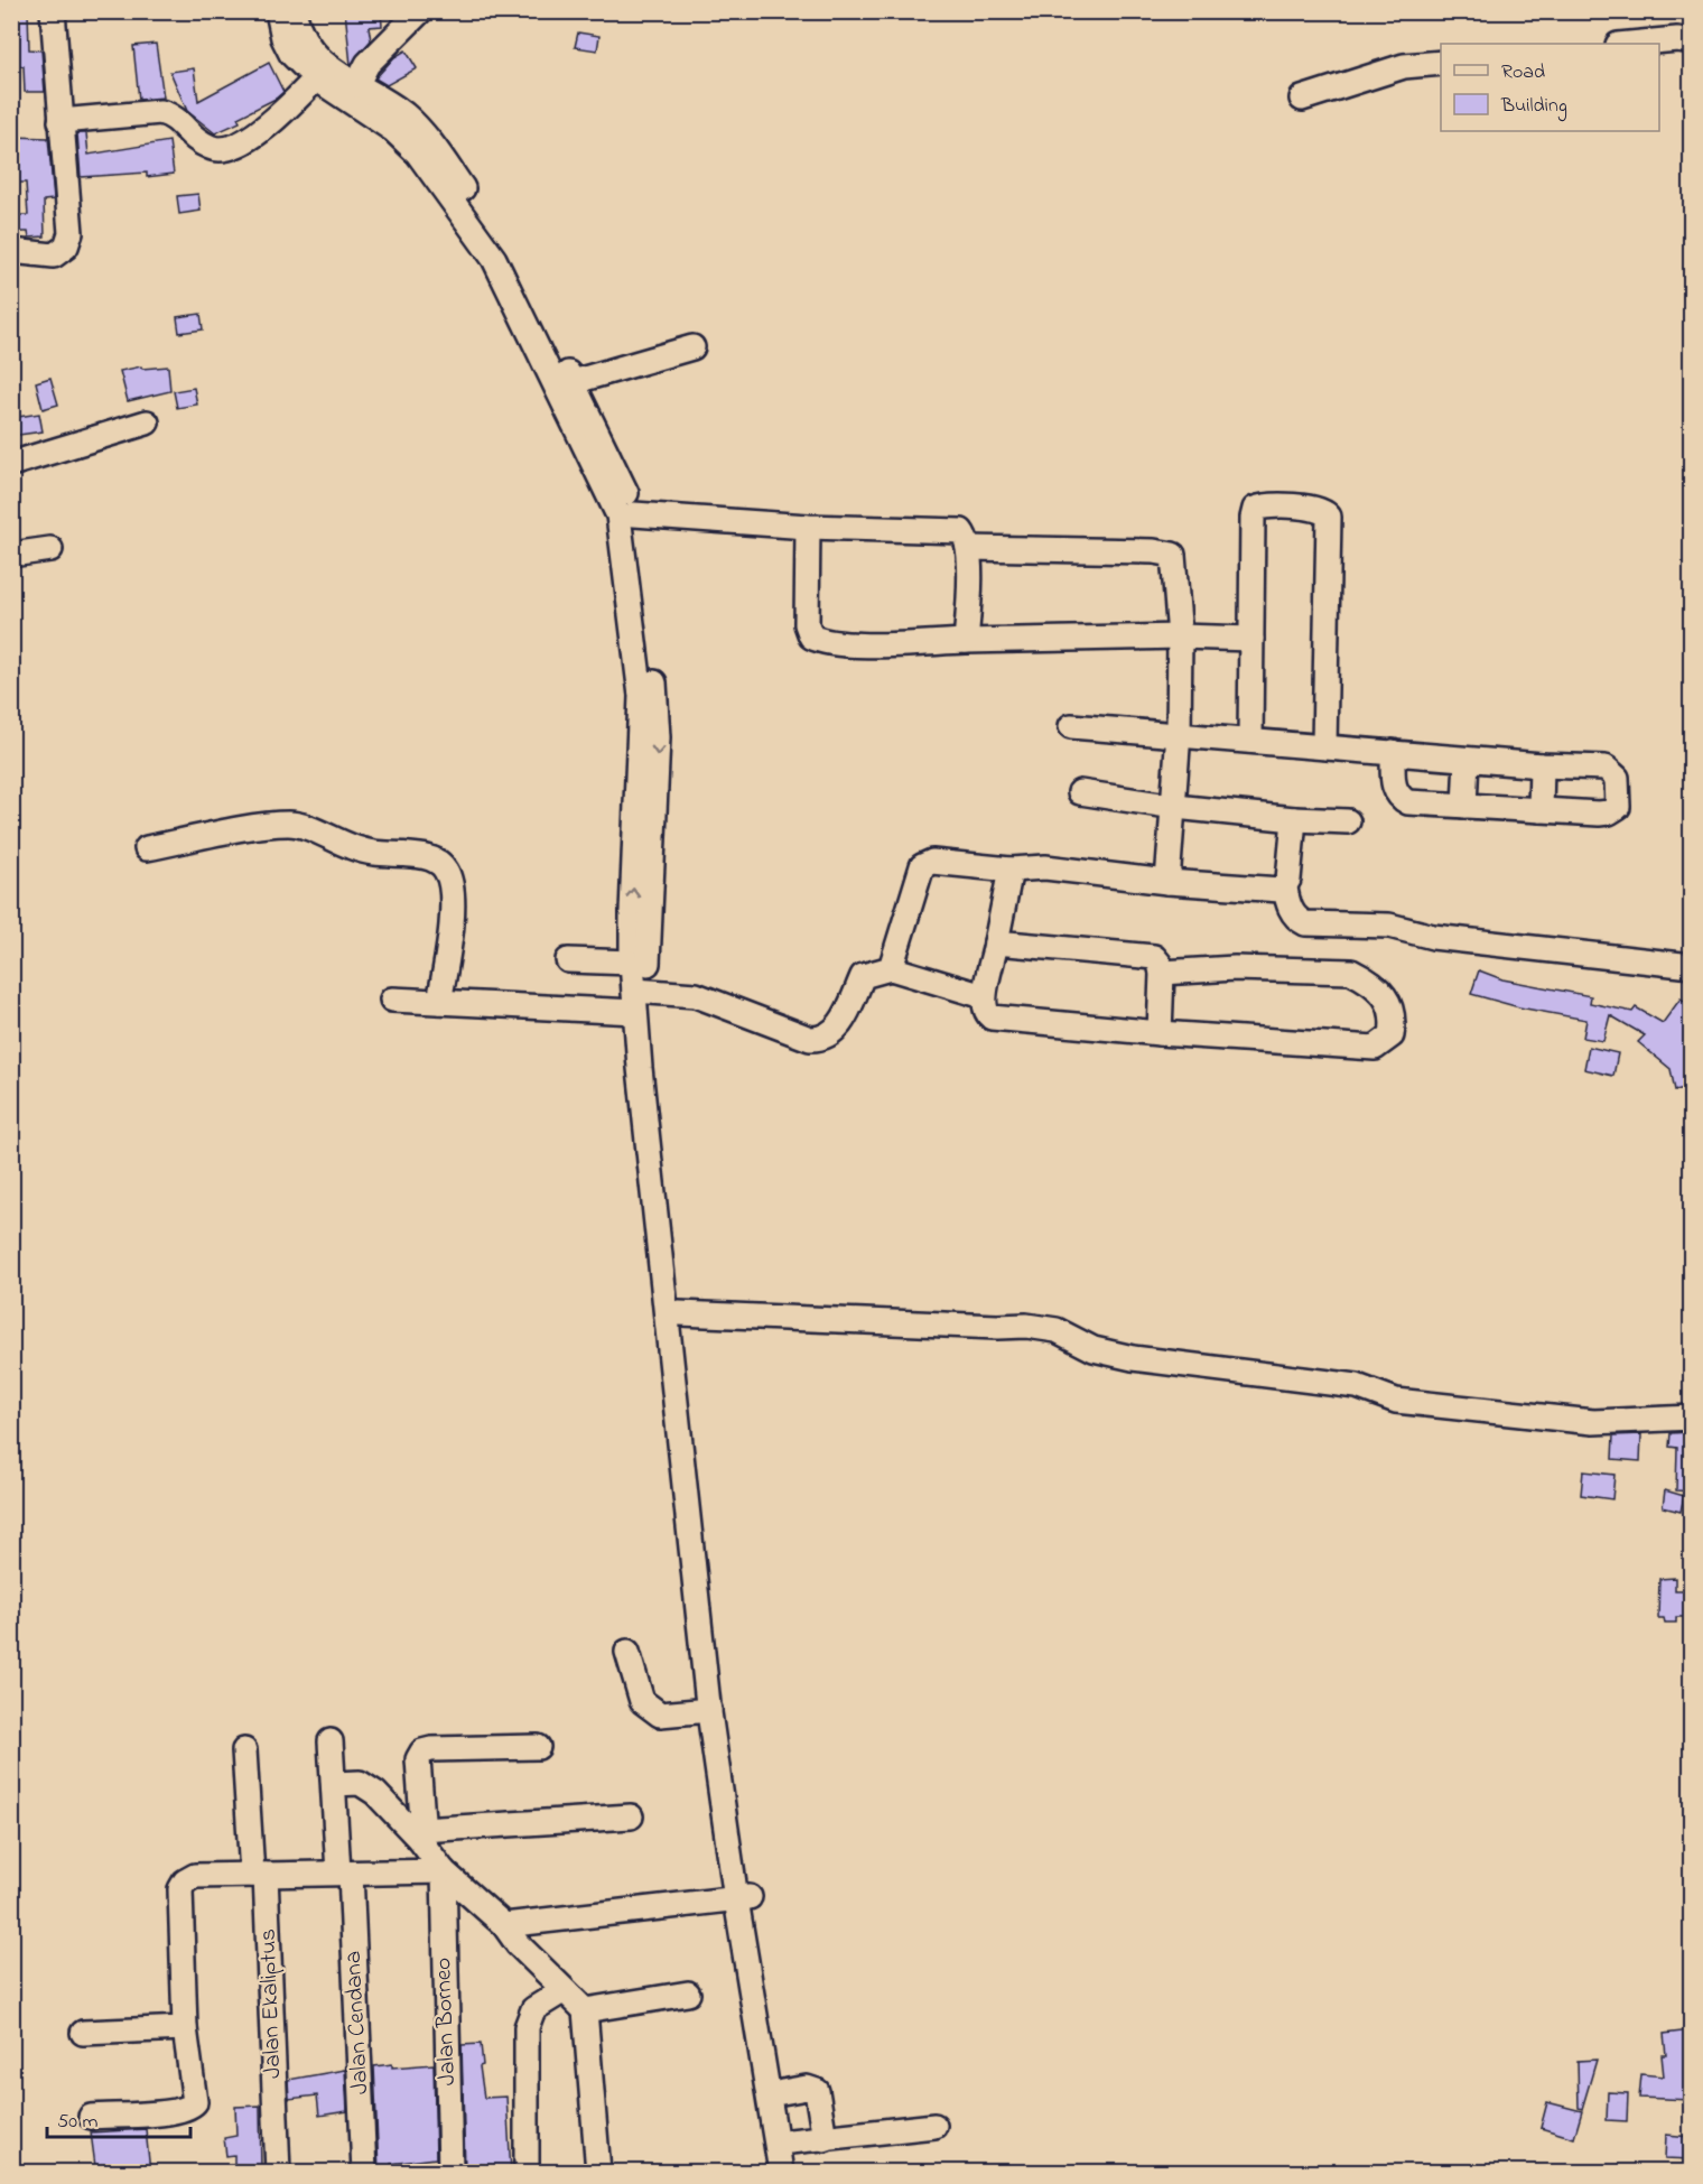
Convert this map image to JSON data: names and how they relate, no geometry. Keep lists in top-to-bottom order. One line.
{"streets":{"street":["Jalan Ekaliptus","Jalan Borneo","Jalan Cendana"]},"legend":["Road","Building"],"scale_bar":"50 m"}
